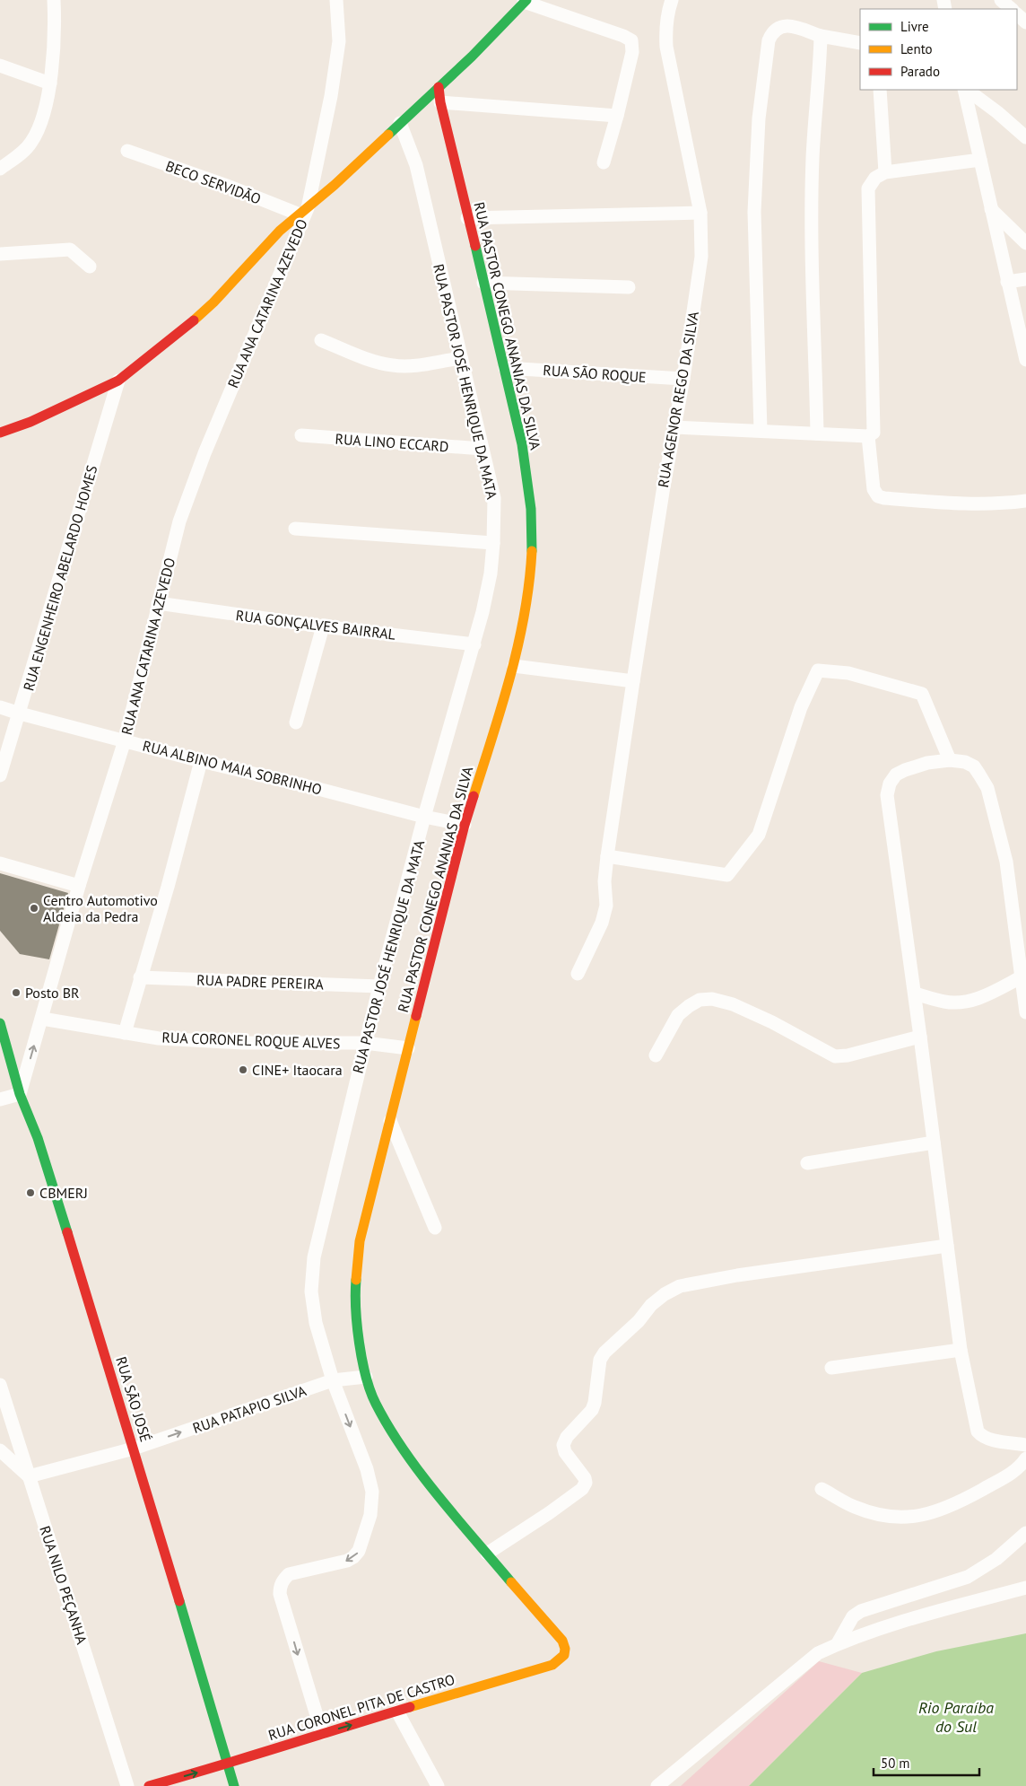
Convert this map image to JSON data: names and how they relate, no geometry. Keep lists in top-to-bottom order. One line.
{"streets":{"street":["BECO SERVIDÃO","RUA ANA CATARINA AZEVEDO","RUA PASTOR CONEGO ANANIAS DA SILVA","RUA SÃO ROQUE","RUA PASTOR JOSÉ HENRIQUE DA MATA","RUA AGENOR REGO DA SILVA","RUA LINO ECCARD","RUA ENGENHEIRO ABELARDO HOMES","RUA GONÇALVES BAIRRAL","RUA ALBINO MAIA SOBRINHO","RUA PADRE PEREIRA","RUA CORONEL ROQUE ALVES","RUA SÃO JOSÉ","RUA PATAPIO SILVA","RUA NILO PEÇANHA","RUA CORONEL PITA DE CASTRO"]},"crossings":[["BECO SERVIDÃO","RUA ANA CATARINA AZEVEDO"],["RUA ANA CATARINA AZEVEDO","RUA GONÇALVES BAIRRAL"],["RUA ANA CATARINA AZEVEDO","RUA ALBINO MAIA SOBRINHO"],["RUA ANA CATARINA AZEVEDO","RUA CORONEL ROQUE ALVES"],["RUA ANA CATARINA AZEVEDO","RUA SÃO JOSÉ"],["RUA PASTOR CONEGO ANANIAS DA SILVA","RUA SÃO ROQUE"],["RUA PASTOR CONEGO ANANIAS DA SILVA","RUA ALBINO MAIA SOBRINHO"],["RUA PASTOR CONEGO ANANIAS DA SILVA","RUA CORONEL ROQUE ALVES"],["RUA PASTOR CONEGO ANANIAS DA SILVA","RUA PATAPIO SILVA"],["RUA PASTOR CONEGO ANANIAS DA SILVA","RUA CORONEL PITA DE CASTRO"],["RUA SÃO ROQUE","RUA AGENOR REGO DA SILVA"],["RUA PASTOR JOSÉ HENRIQUE DA MATA","RUA LINO ECCARD"],["RUA PASTOR JOSÉ HENRIQUE DA MATA","RUA GONÇALVES BAIRRAL"],["RUA PASTOR JOSÉ HENRIQUE DA MATA","RUA ALBINO MAIA SOBRINHO"],["RUA PASTOR JOSÉ HENRIQUE DA MATA","RUA PADRE PEREIRA"],["RUA PASTOR JOSÉ HENRIQUE DA MATA","RUA CORONEL ROQUE ALVES"],["RUA PASTOR JOSÉ HENRIQUE DA MATA","RUA PATAPIO SILVA"],["RUA PASTOR JOSÉ HENRIQUE DA MATA","RUA CORONEL PITA DE CASTRO"],["RUA ENGENHEIRO ABELARDO HOMES","RUA ALBINO MAIA SOBRINHO"],["RUA SÃO JOSÉ","RUA PATAPIO SILVA"],["RUA SÃO JOSÉ","RUA CORONEL PITA DE CASTRO"],["RUA PATAPIO SILVA","RUA NILO PEÇANHA"]],"one_way":["RUA PATAPIO SILVA","RUA CORONEL PITA DE CASTRO"],"water":["Rio Paraíba do Sul"],"places":["Centro Automotivo Aldeia da Pedra","Posto BR","CINE+ Itaocara","CBMERJ"],"legend":["Livre","Lento","Parado"],"scale_bar":"50 m"}
